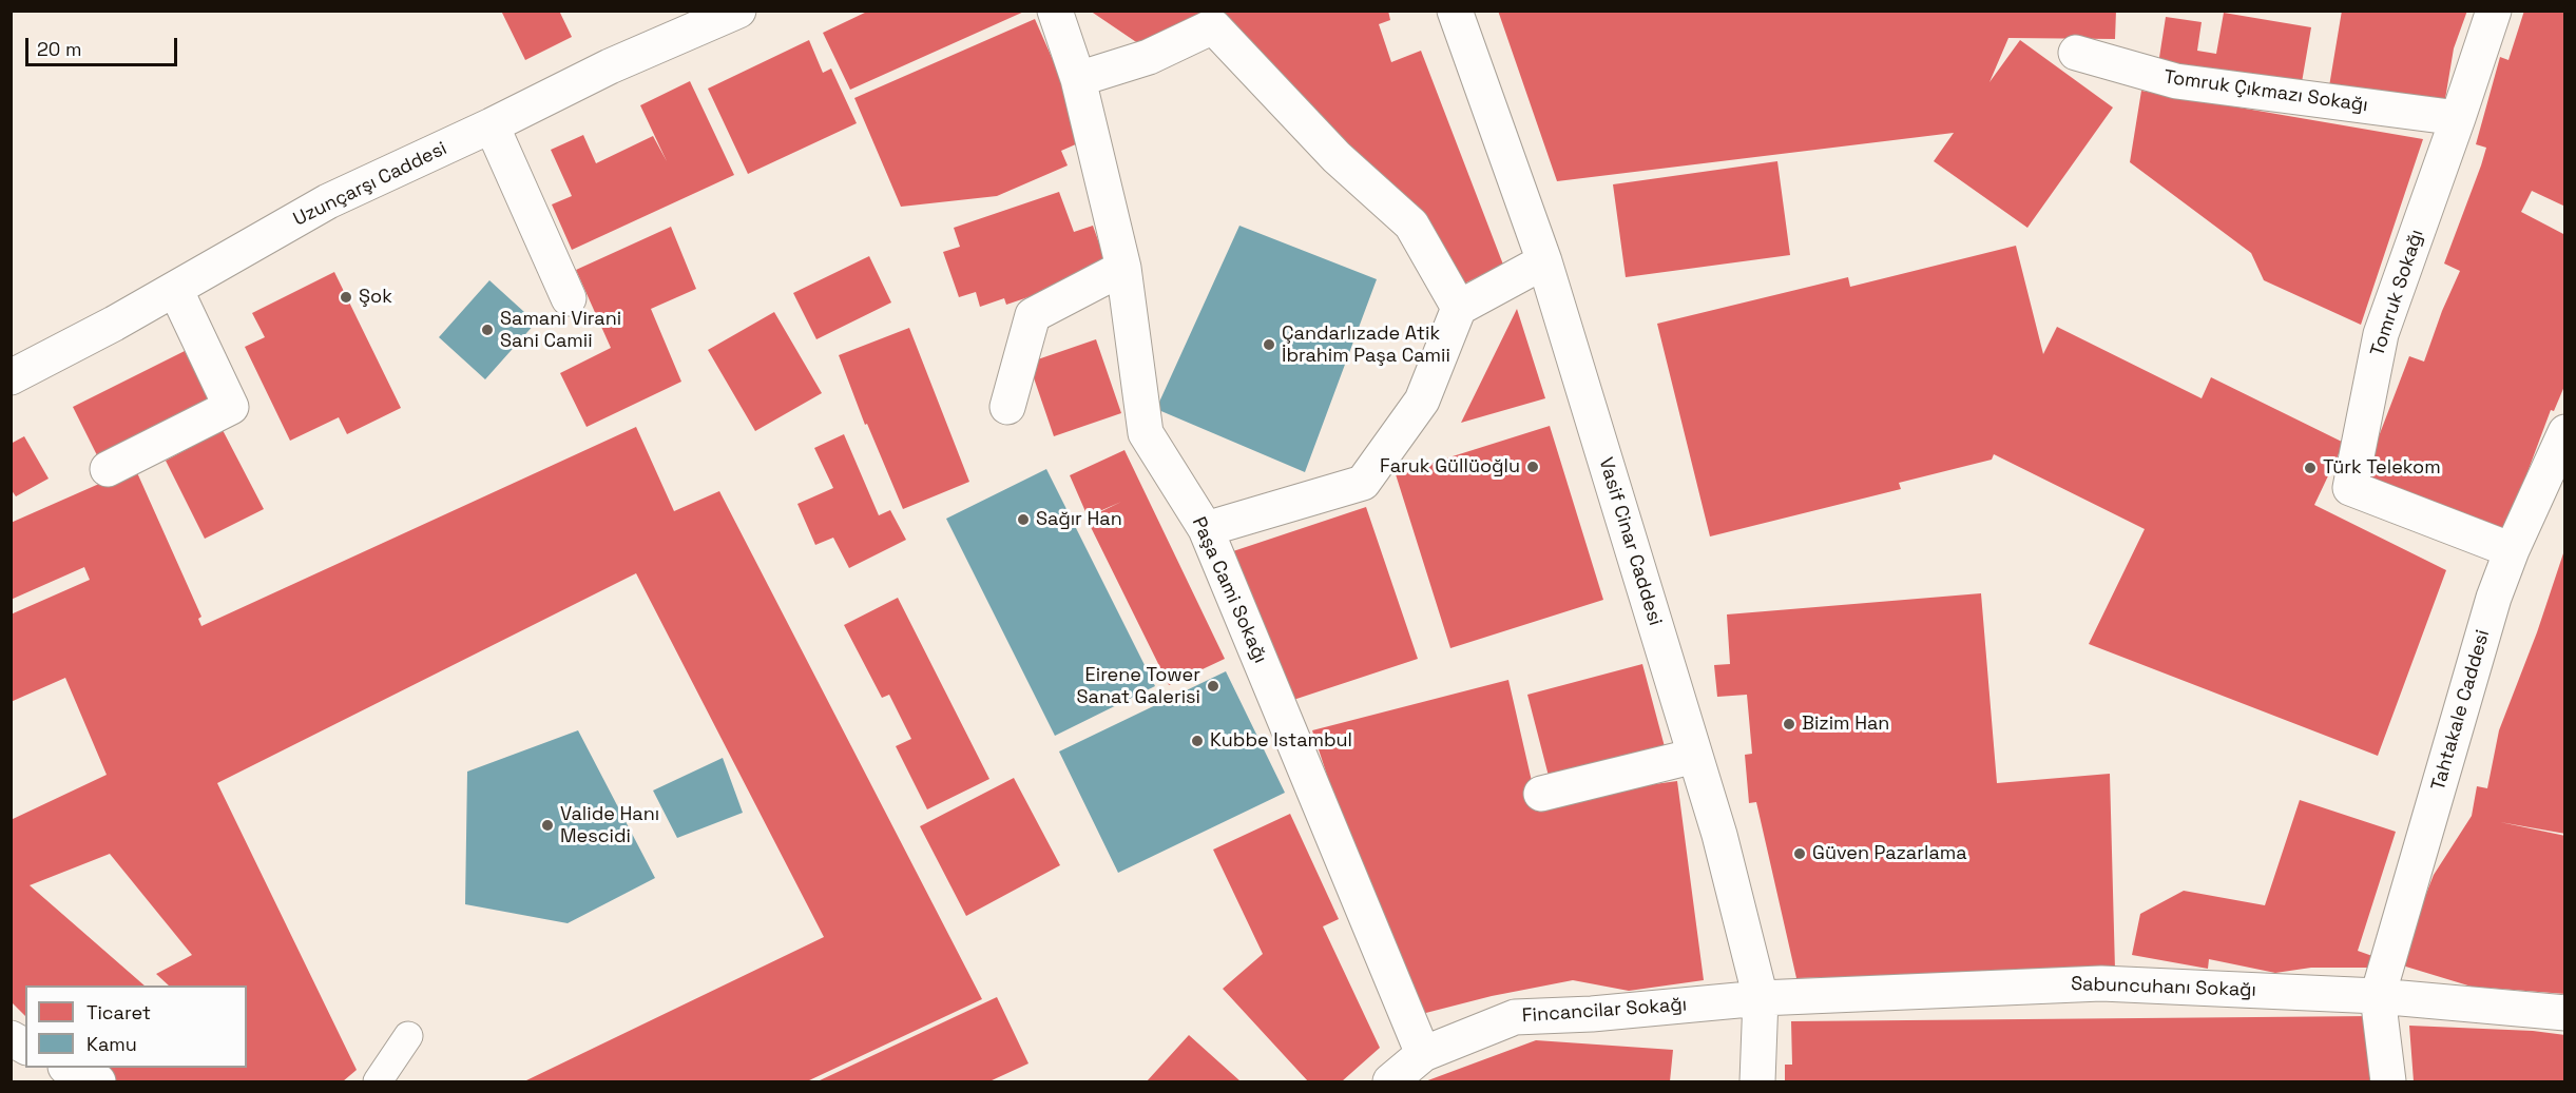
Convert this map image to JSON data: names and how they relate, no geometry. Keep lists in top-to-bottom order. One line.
{"streets":{"street":["Tomruk Çıkmazı Sokağı","Uzunçarşı Caddesi","Tomruk Sokağı","Vasif Cinar Caddesi","Paşa Cami Sokağı","Tahtakale Caddesi","Sabuncuhanı Sokağı","Fincancilar Sokağı"]},"crossings":[["Tomruk Çıkmazı Sokağı","Tomruk Sokağı"],["Tomruk Sokağı","Tahtakale Caddesi"],["Vasif Cinar Caddesi","Sabuncuhanı Sokağı"],["Vasif Cinar Caddesi","Fincancilar Sokağı"],["Paşa Cami Sokağı","Fincancilar Sokağı"],["Tahtakale Caddesi","Sabuncuhanı Sokağı"],["Sabuncuhanı Sokağı","Fincancilar Sokağı"]],"places":["Şok","Samani Virani Sani Camii","Çandarlızade Atik İbrahim Paşa Camii","Faruk Güllüoğlu","Türk Telekom","Sağır Han","Eirene Tower Sanat Galerisi","Bizim Han","Kubbe Istambul","Valide Hanı Mescidi","Güven Pazarlama"],"legend":["Ticaret","Kamu"],"scale_bar":"20 m"}
